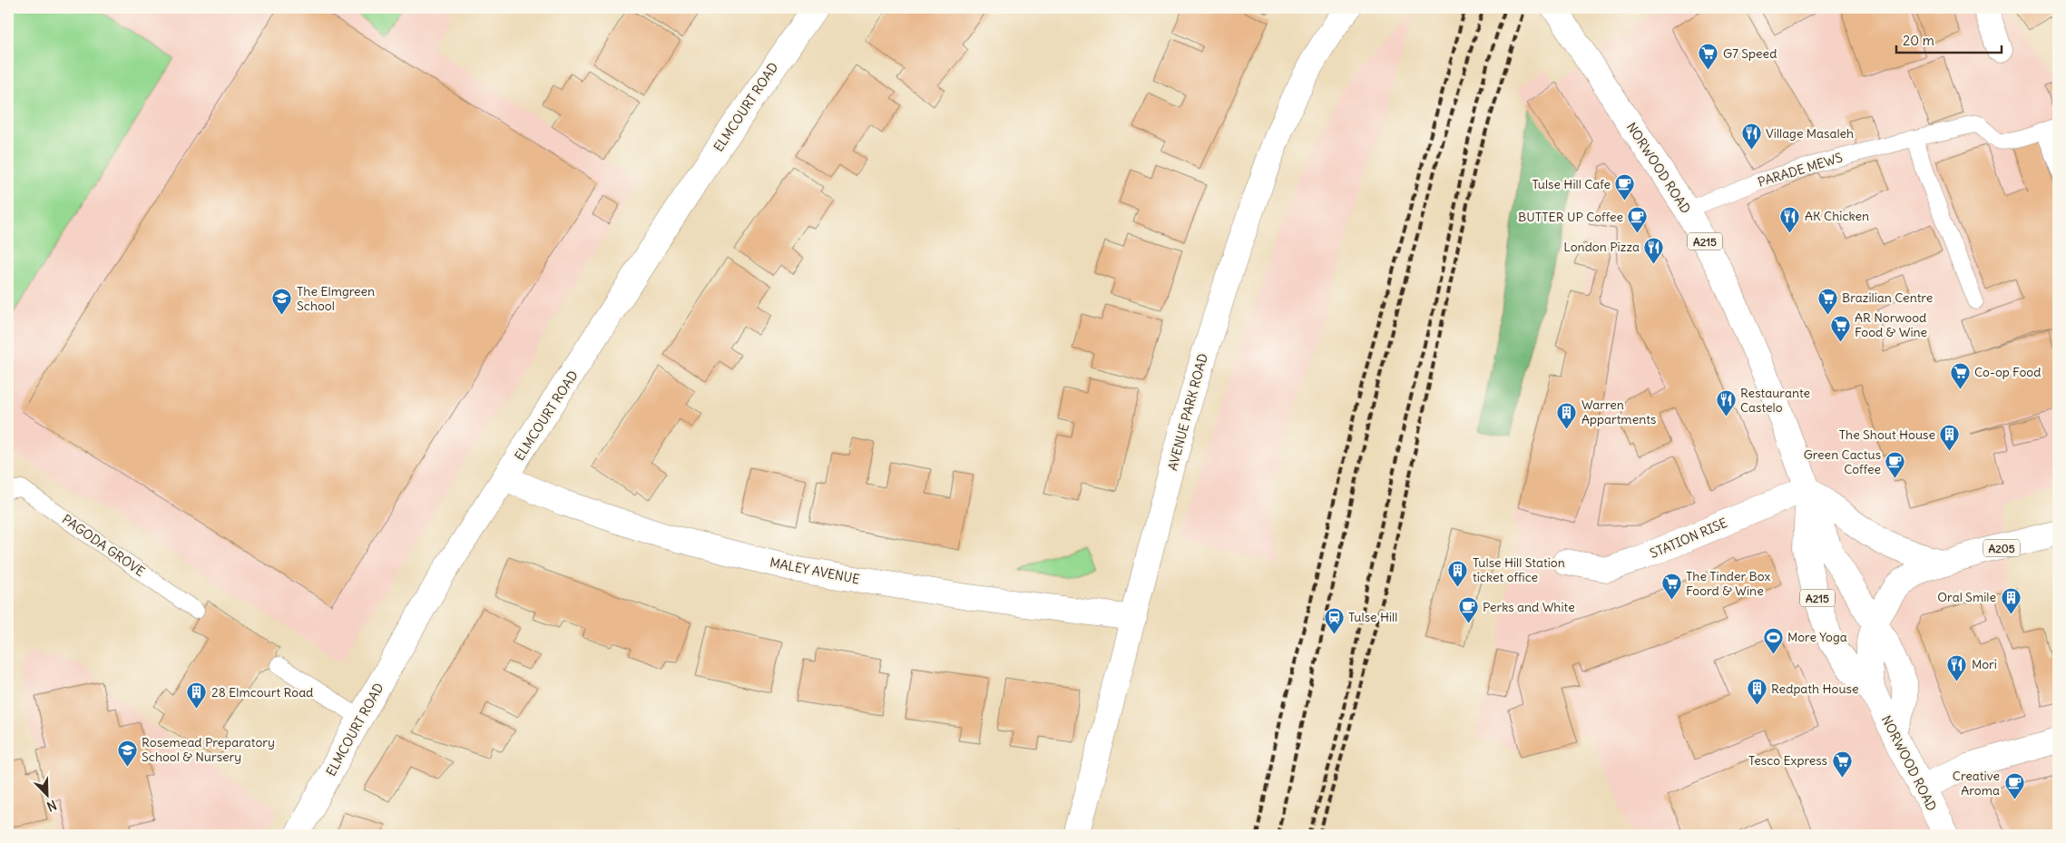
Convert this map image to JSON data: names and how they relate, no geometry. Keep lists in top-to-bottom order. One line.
{"streets":{"main road":["ELMCOURT ROAD","NORWOOD ROAD","A215","AVENUE PARK ROAD","STATION RISE","A205","MALEY AVENUE"],"lane":["PARADE MEWS","PAGODA GROVE"]},"crossings":[["ELMCOURT ROAD","MALEY AVENUE"],["NORWOOD ROAD","PARADE MEWS"],["NORWOOD ROAD","STATION RISE"],["NORWOOD ROAD","A205"],["AVENUE PARK ROAD","MALEY AVENUE"]],"places":{"supermarket":["G7 Speed","Brazilian Centre","AR Norwood Food & Wine","Co-op Food","The Tinder Box Foord & Wine","Tesco Express"],"restaurant":["Village Masaleh","AK Chicken","London Pizza","Restaurante Castelo","Mori"],"cafe":["Tulse Hill Cafe","BUTTER UP Coffee","Green Cactus Coffee","Perks and White","Creative Aroma"],"school or university":["The Elmgreen School","Rosemead Preparatory School & Nursery"],"building":["Warren Appartments","The Shout House","Tulse Hill Station ticket office","Oral Smile","Redpath House","28 Elmcourt Road"],"station":["Tulse Hill"],"sports":["More Yoga"]},"scale_bar":"20 m","north":"bottom right"}
